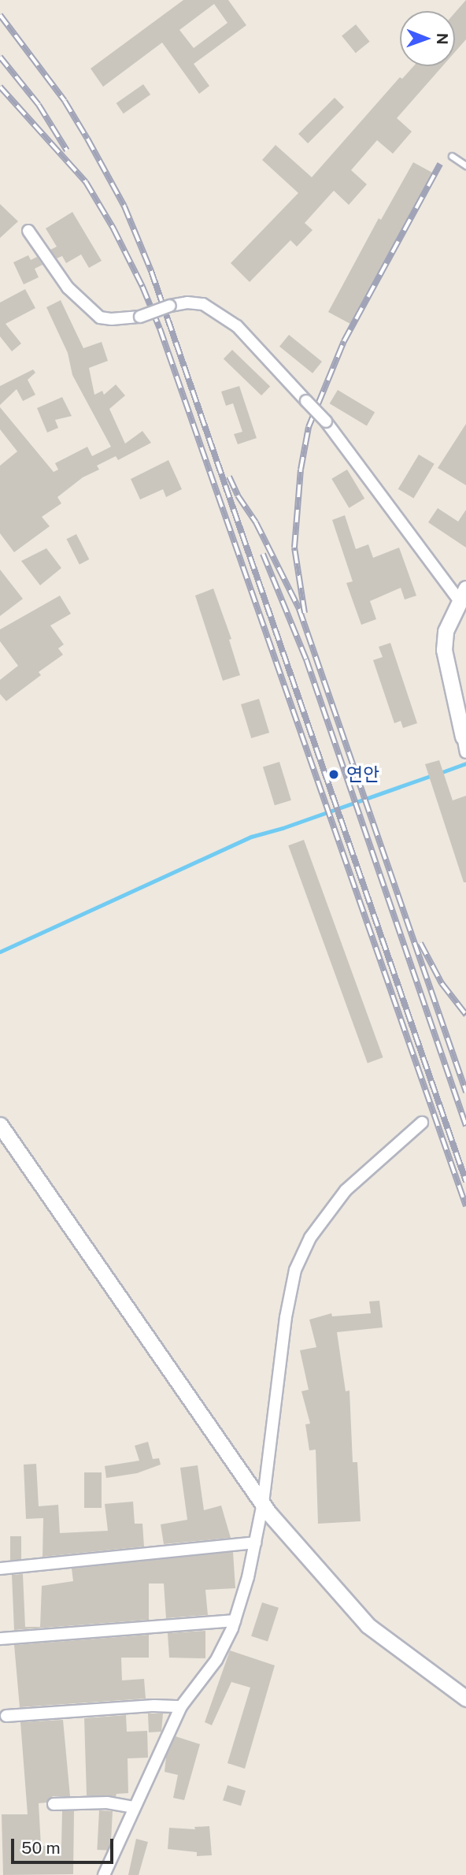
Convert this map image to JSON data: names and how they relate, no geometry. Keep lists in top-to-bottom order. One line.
{"places":["연안"],"scale_bar":"50 m","north":"right"}
